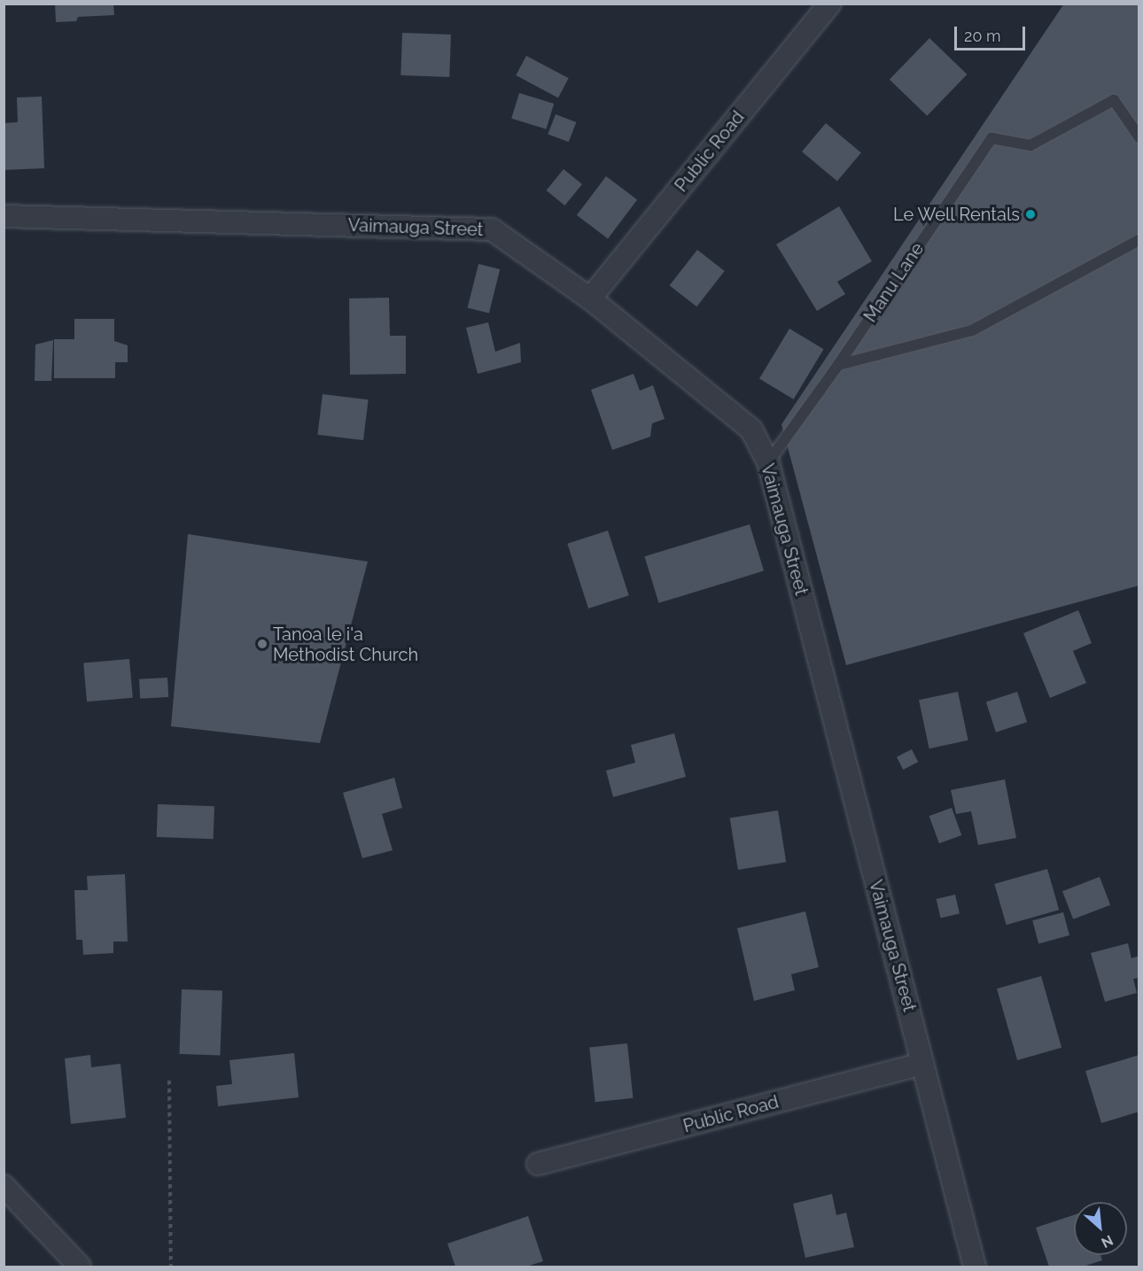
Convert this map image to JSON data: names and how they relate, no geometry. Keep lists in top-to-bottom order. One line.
{"streets":{"street":["Public Road","Vaimauga Street"],"lane":["Manu Lane"]},"crossings":[["Public Road","Vaimauga Street"],["Vaimauga Street","Manu Lane"]],"places":["Le Well Rentals","Tanoa le i'a Methodist Church"],"scale_bar":"20 m","north":"bottom right"}
